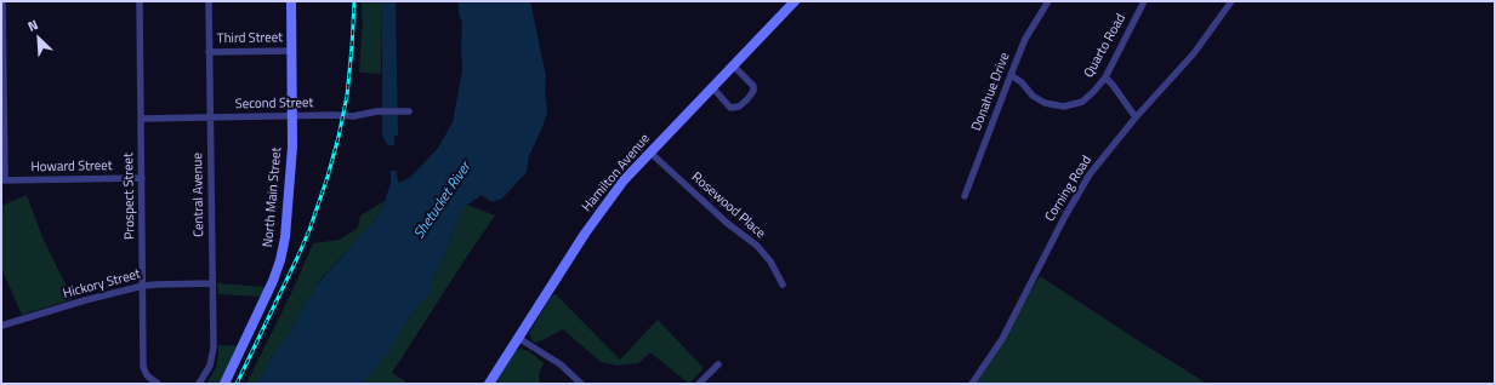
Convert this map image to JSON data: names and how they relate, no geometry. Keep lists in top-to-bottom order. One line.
{"streets":{"main road":["Hamilton Avenue","North Main Street"],"street":["Third Street","Quarto Road","Donahue Drive","Second Street","Howard Street","Corning Road","Central Avenue","Prospect Street","Rosewood Place","Hickory Street"]},"crossings":[["Third Street","Central Avenue"],["Third Street","North Main Street"],["Quarto Road","Donahue Drive"],["Second Street","Central Avenue"],["Second Street","Prospect Street"],["Second Street","North Main Street"],["Howard Street","Prospect Street"],["Hamilton Avenue","Rosewood Place"],["Central Avenue","Hickory Street"],["Prospect Street","Hickory Street"]],"water":["Shetucket River"],"north":"top left"}
